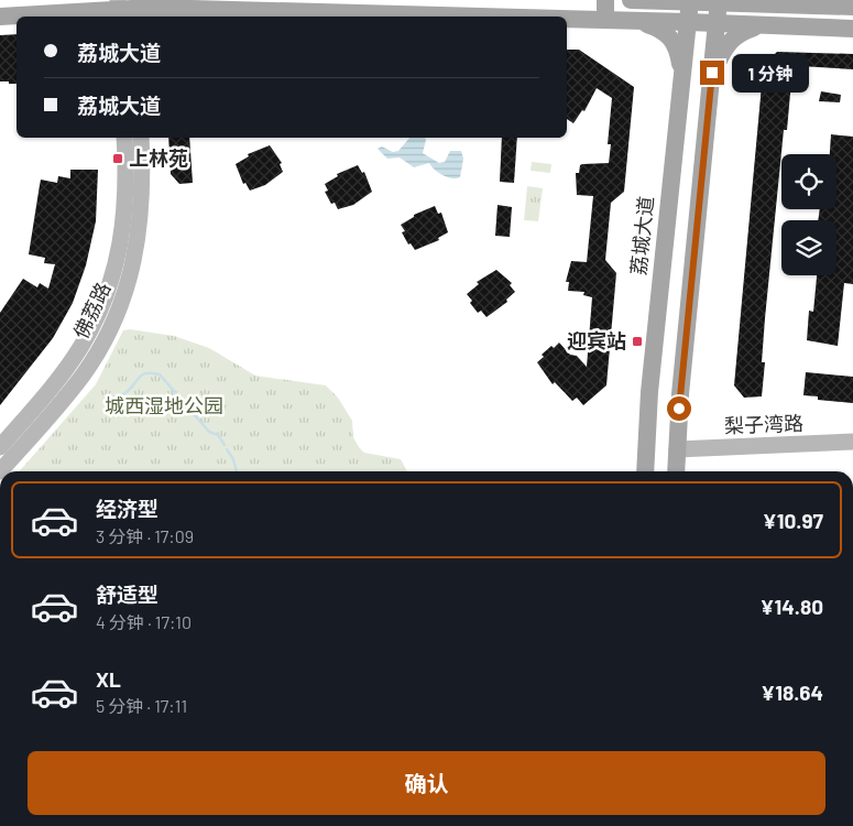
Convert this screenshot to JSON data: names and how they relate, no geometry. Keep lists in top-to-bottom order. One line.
{"streets":{"main road":["荔城大道","佛荔路","梨子湾路"]},"parks":["城西湿地公园"],"places":{"transit":["上林苑","迎宾站"]},"page":{"banner":["荔城大道","荔城大道"],"bubble":"1 分钟","list":[{"name":"经济型","note":"3 分钟 · 17:09","value":"¥10.97"},{"name":"舒适型","note":"4 分钟 · 17:10","value":"¥14.80"},{"name":"XL","note":"5 分钟 · 17:11","value":"¥18.64"}],"buttons":"确认"}}
